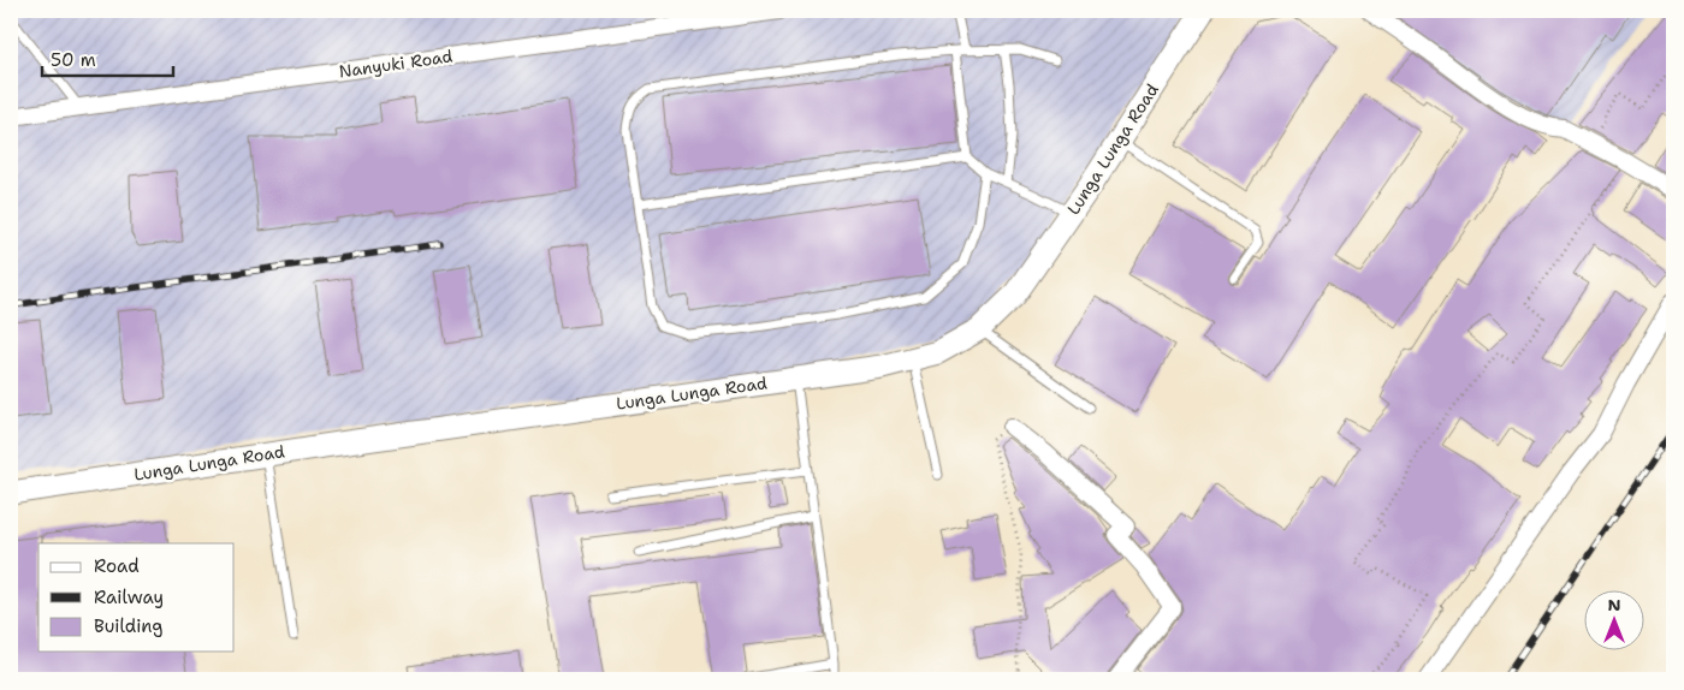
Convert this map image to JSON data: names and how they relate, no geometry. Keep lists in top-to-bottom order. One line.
{"streets":{"main road":["Lunga Lunga Road"],"street":["Nanyuki Road"]},"legend":["Road","Railway","Building"],"scale_bar":"50 m","north":"top"}
